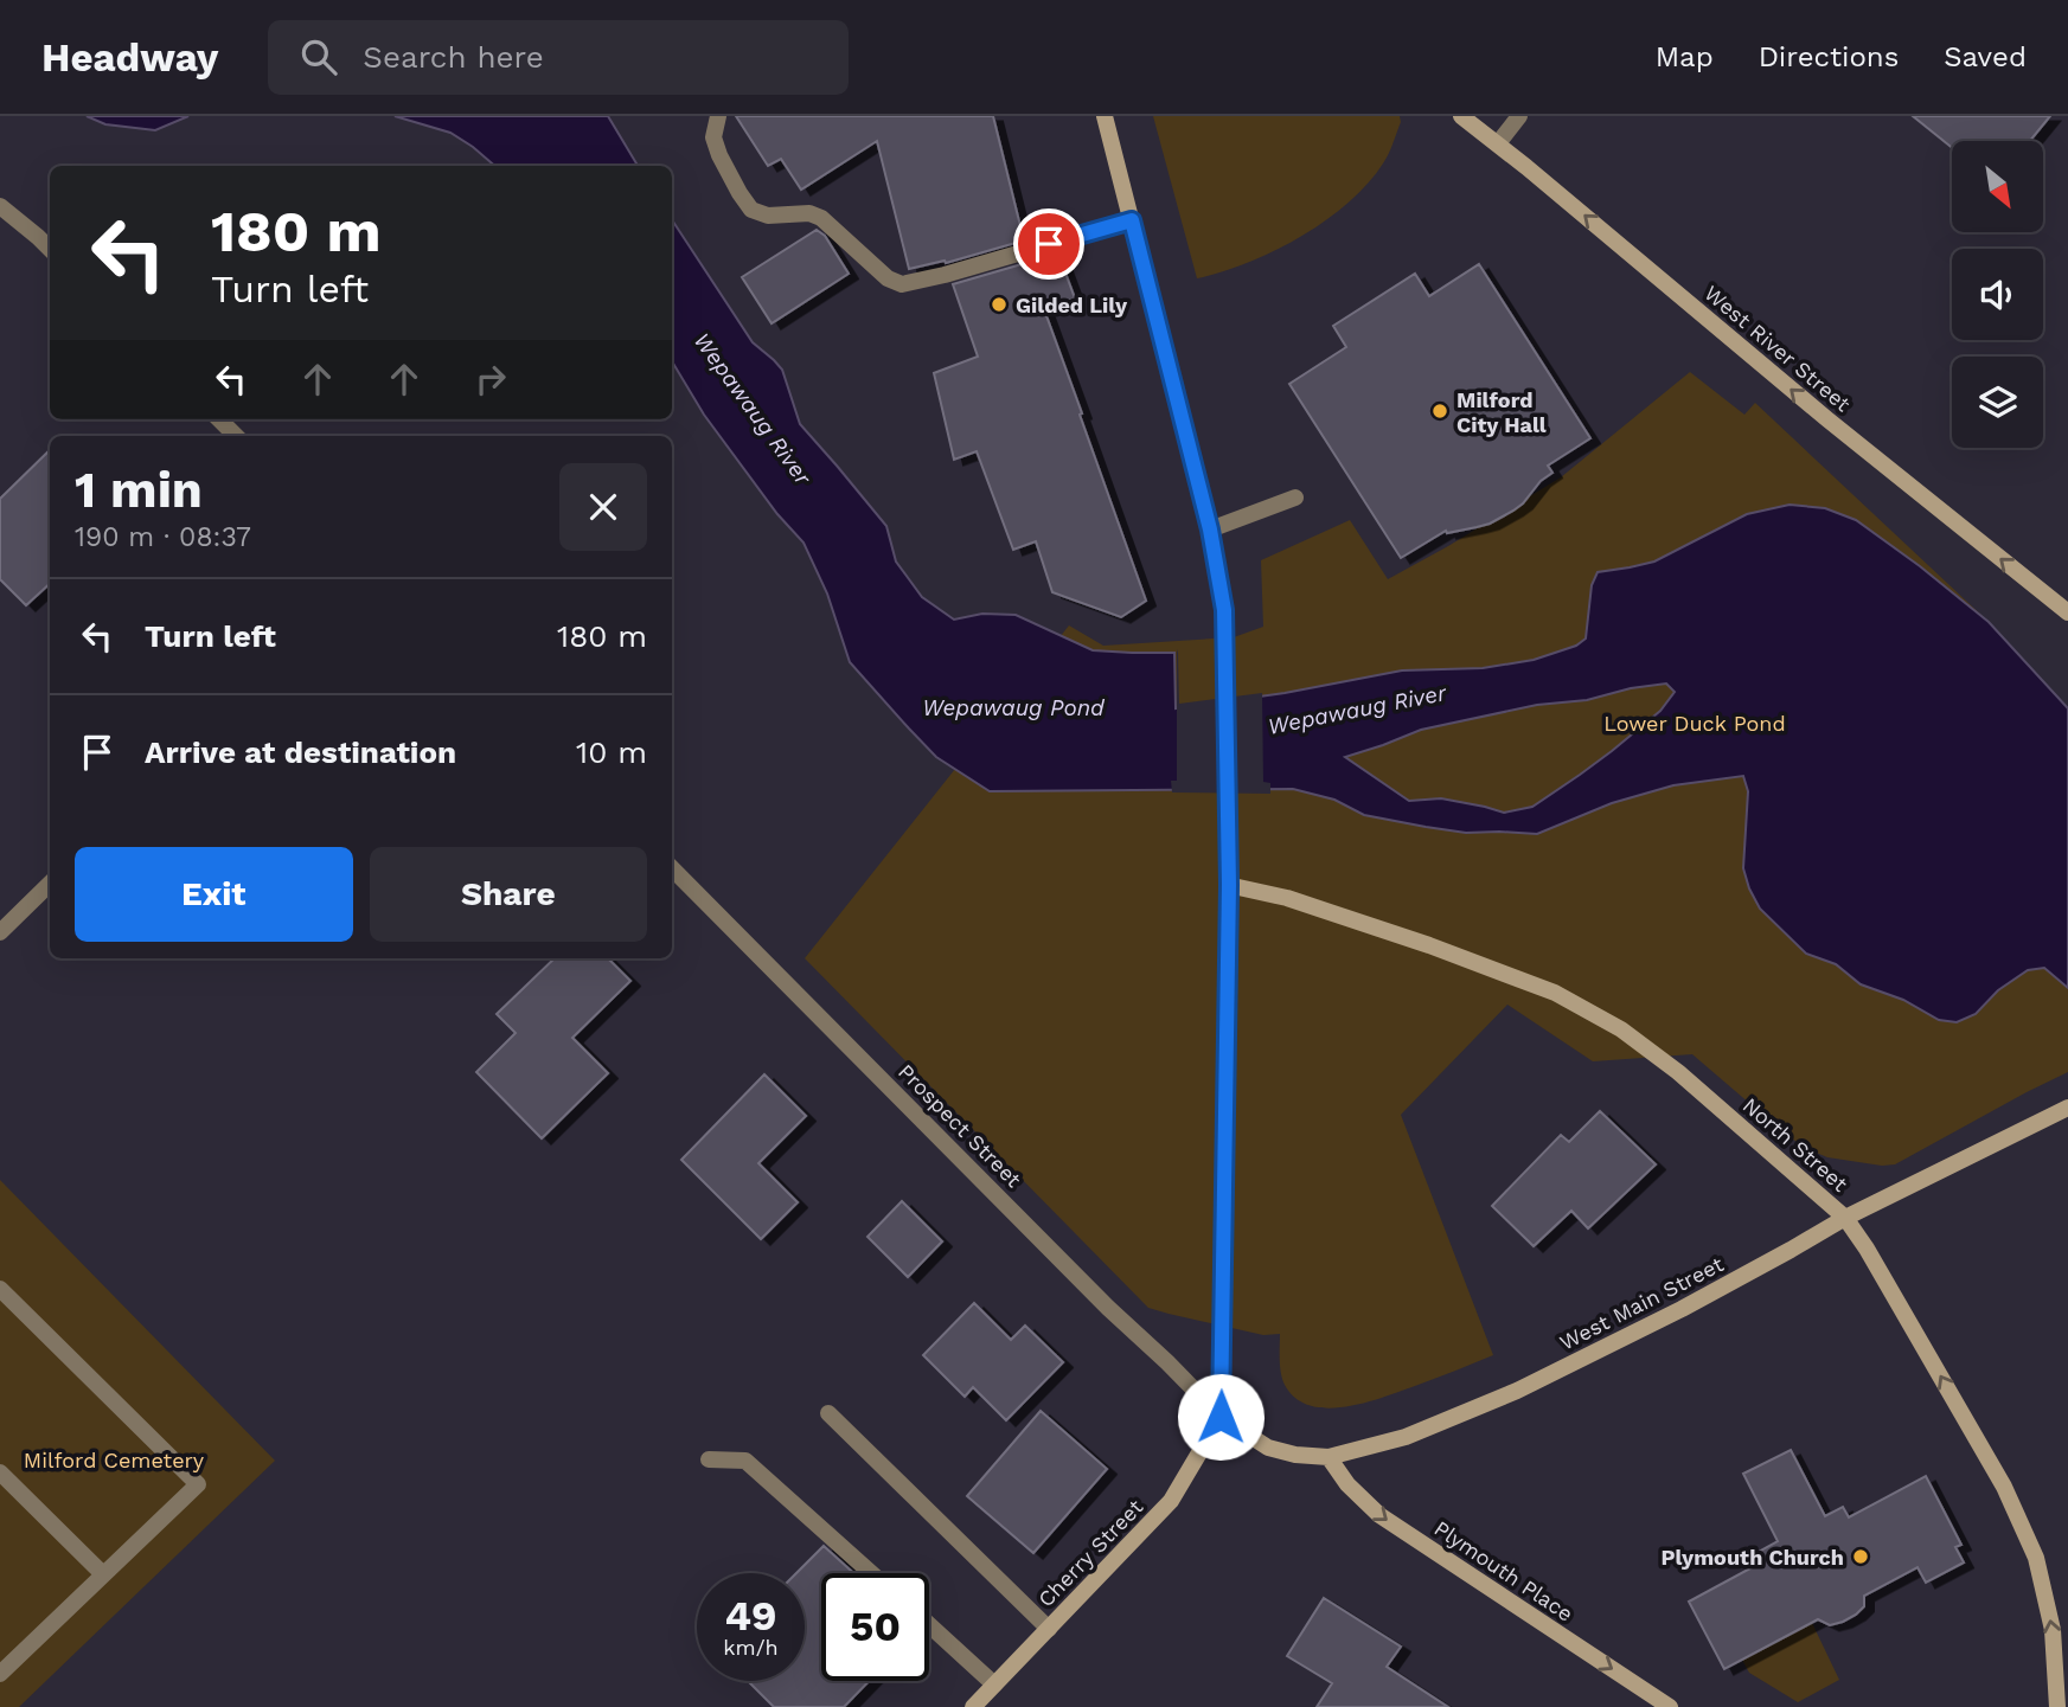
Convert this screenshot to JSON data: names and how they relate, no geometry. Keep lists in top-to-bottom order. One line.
{"streets":{"main road":["West River Street","North Street","West Main Street","Cherry Street","Plymouth Place"],"street":["Prospect Street"]},"crossings":[["Prospect Street","West Main Street"],["Prospect Street","Cherry Street"],["North Street","West Main Street"],["West Main Street","Cherry Street"],["West Main Street","Plymouth Place"]],"one_way":["West River Street","North Street","Plymouth Place"],"water":["Wepawaug River","Wepawaug Pond"],"parks":["Lower Duck Pond","Milford Cemetery"],"places":["Gilded Lily","Milford City Hall","Plymouth Church"],"north":"bottom right","page":{"header":"Headway","search":"Search here","nav":["Map","Directions","Saved"],"turn":["180 m","Turn left"],"heading":["1 min","190 m · 08:37"],"list":[{"name":"Turn left","value":"180 m"},{"name":"Arrive at destination","value":"10 m"}],"buttons":["Exit","Share"],"speed":"49 km/h","limit":"50"}}
